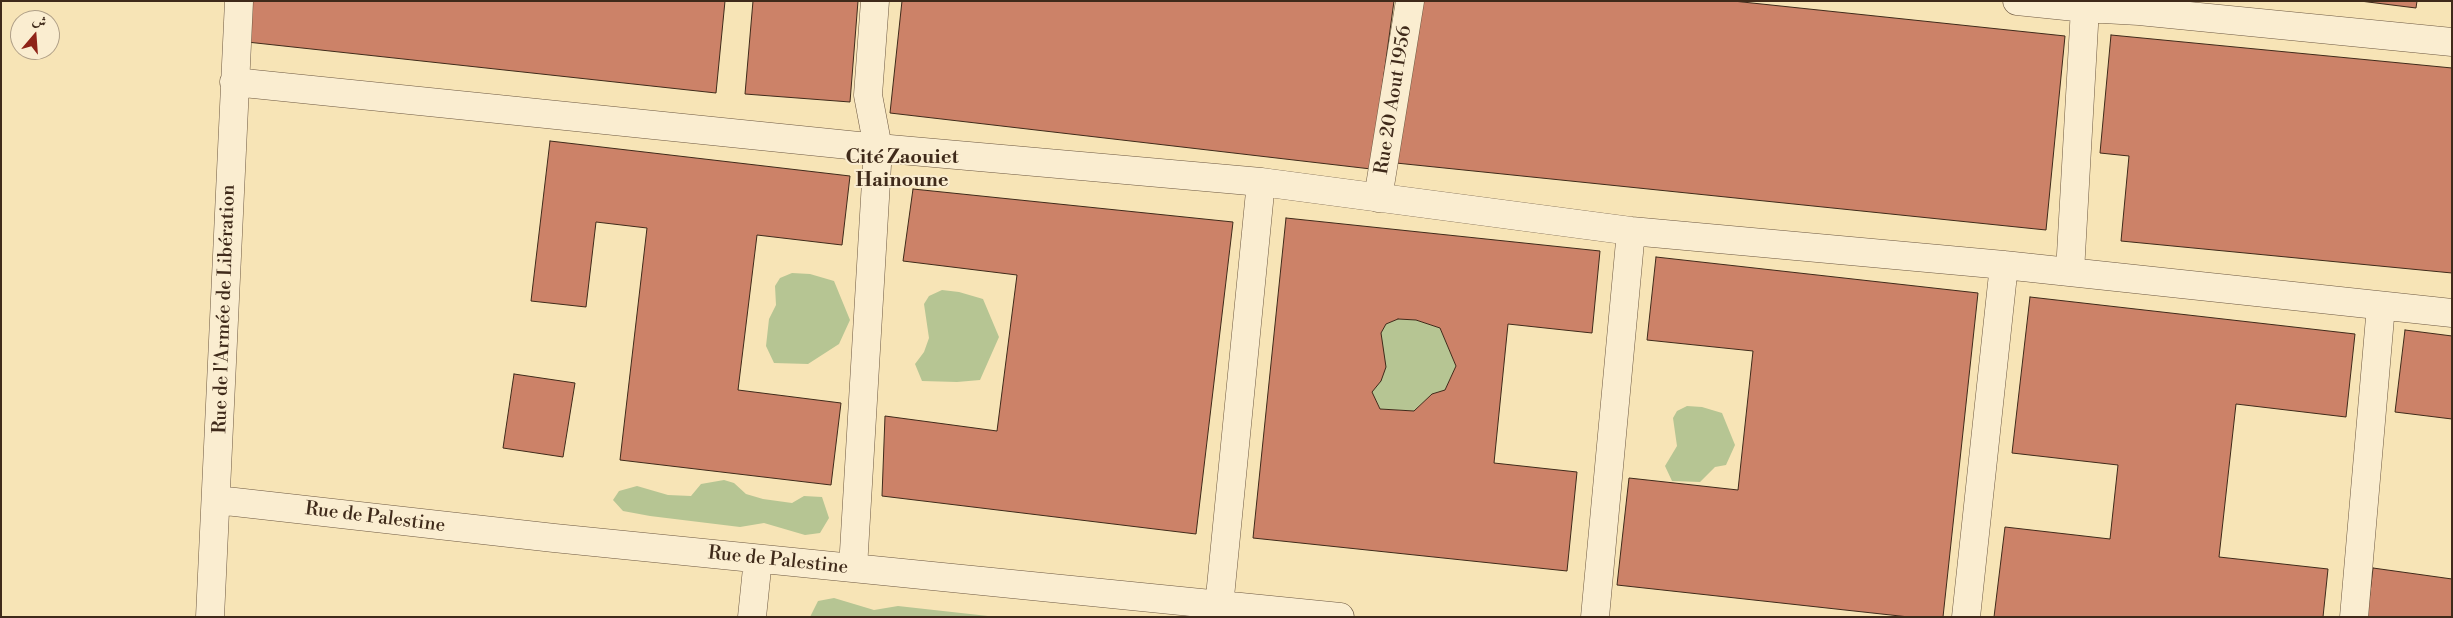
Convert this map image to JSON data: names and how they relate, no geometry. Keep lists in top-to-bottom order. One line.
{"streets":{"street":["Rue 20 Aout 1956","Rue de l'Armée de Libération","Rue de Palestine"]},"crossings":[["Rue de l'Armée de Libération","Rue de Palestine"]],"districts":["Cité Zaouiet Hainoune"],"north":"top"}
